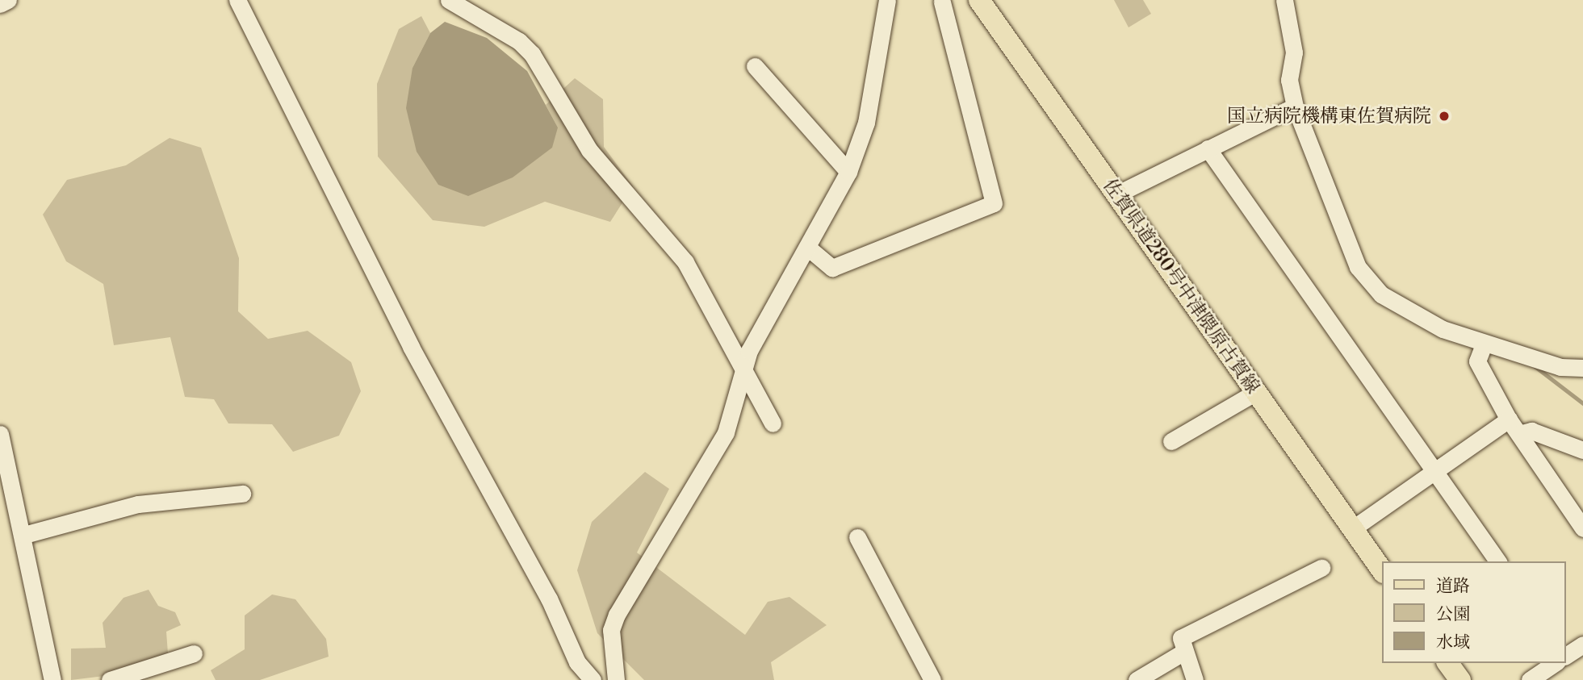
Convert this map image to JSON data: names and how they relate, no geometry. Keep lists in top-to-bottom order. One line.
{"streets":{"main road":["佐賀県道280号中津隈原古賀線"]},"places":["国立病院機構東佐賀病院"],"legend":["道路","公園","水域"]}
